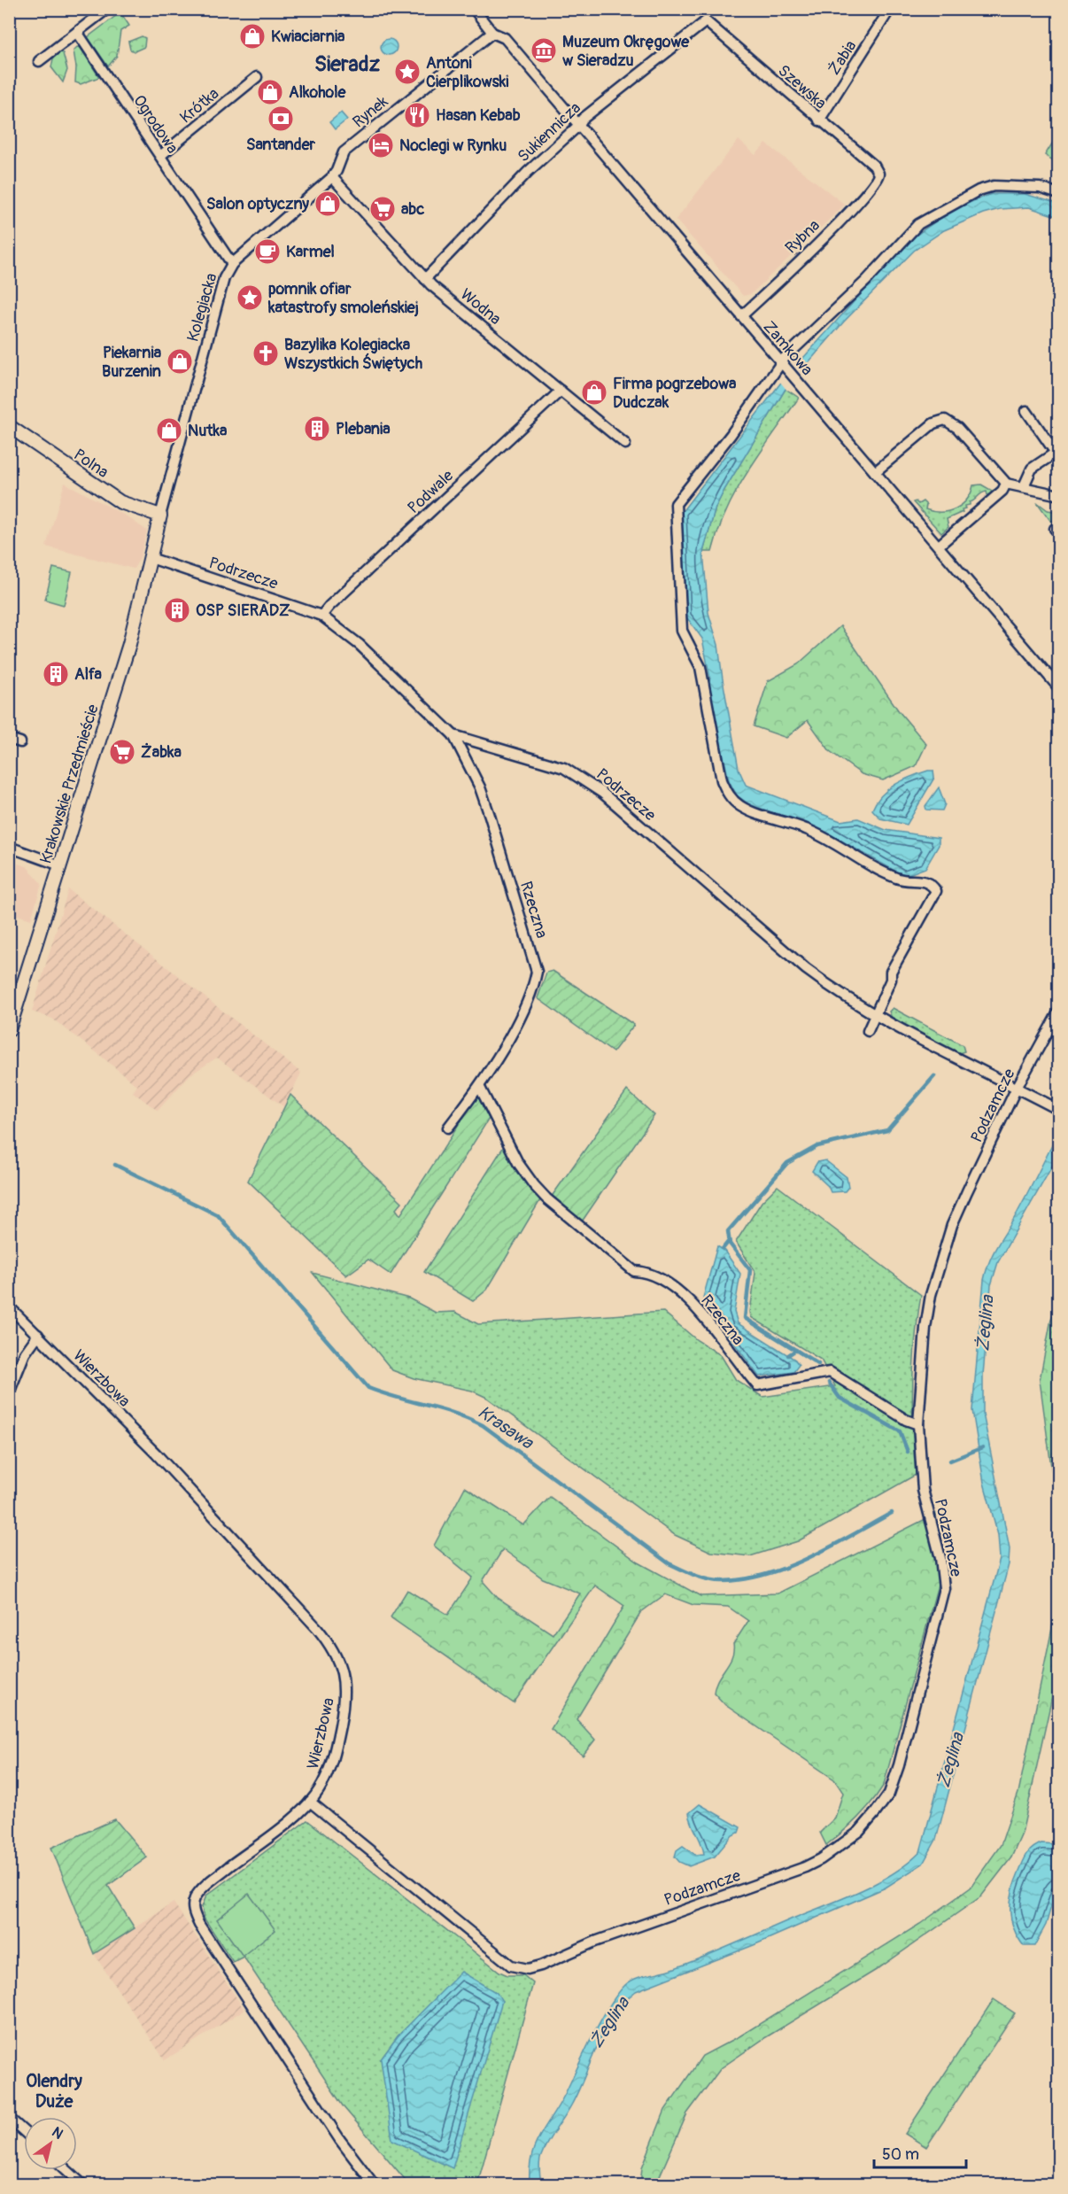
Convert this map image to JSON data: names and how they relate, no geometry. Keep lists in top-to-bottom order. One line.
{"streets":{"street":["Żabia","Szewska","Krótka","Rynek","Ogrodowa","Sukiennicza","Rybna","Wodna","Kolegiacka","Zamkowa","Polna","Podwale","Podrzecze","Krakowskie Przedmieście","Rzeczna","Podzamcze","Wierzbowa"]},"crossings":[["Żabia","Szewska"],["Szewska","Sukiennicza"],["Szewska","Rybna"],["Krótka","Ogrodowa"],["Rynek","Kolegiacka"],["Rynek","Zamkowa"],["Ogrodowa","Kolegiacka"],["Sukiennicza","Wodna"],["Sukiennicza","Zamkowa"],["Rybna","Zamkowa"],["Wodna","Kolegiacka"],["Wodna","Podwale"],["Kolegiacka","Polna"],["Kolegiacka","Krakowskie Przedmieście"],["Polna","Krakowskie Przedmieście"],["Podwale","Podrzecze"],["Podrzecze","Krakowskie Przedmieście"],["Podrzecze","Rzeczna"],["Podrzecze","Podzamcze"],["Rzeczna","Podzamcze"],["Podzamcze","Wierzbowa"]],"districts":["Sieradz","Olendry Duże"],"water":["Żeglina","Krasawa"],"places":{"shop":["Kwiaciarnia","Alkohole","Salon optyczny","Piekarnia Burzenin","Firma pogrzebowa Dudczak","Nutka"],"museum":["Muzeum Okręgowe w Sieradzu"],"place":["Antoni Cierplikowski","pomnik ofiar katastrofy smoleńskiej"],"restaurant":["Hasan Kebab"],"bank":["Santander"],"hotel":["Noclegi w Rynku"],"supermarket":["abc","Żabka"],"cafe":["Karmel"],"church":["Bazylika Kolegiacka Wszystkich Świętych"],"building":["Plebania","OSP SIERADZ","Alfa"]},"scale_bar":"50 m","north":"top right"}
